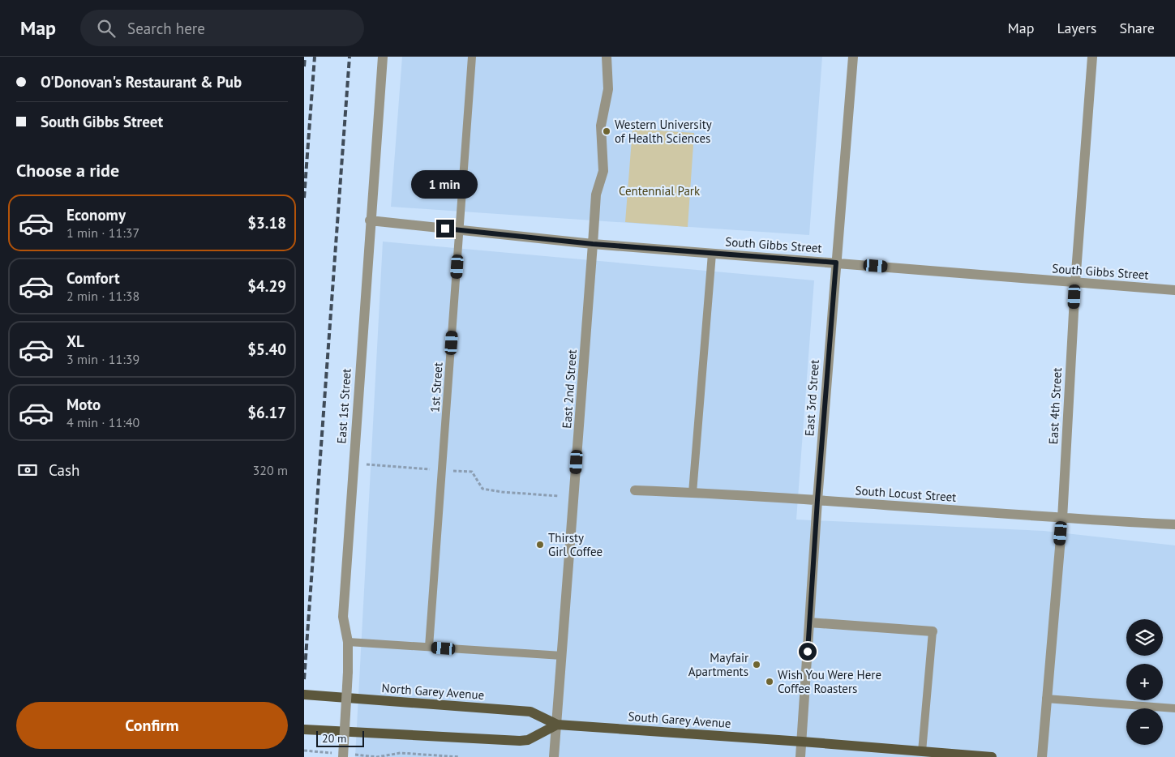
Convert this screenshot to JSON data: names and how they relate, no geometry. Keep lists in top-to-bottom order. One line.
{"streets":{"main road":["North Garey Avenue","South Garey Avenue"],"street":["South Gibbs Street","East 2nd Street","East 3rd Street","East 1st Street","East 4th Street","South Locust Street"],"lane":["1st Street"]},"crossings":[["South Gibbs Street","1st Street"],["South Gibbs Street","East 2nd Street"],["South Gibbs Street","East 3rd Street"],["South Gibbs Street","East 1st Street"],["South Gibbs Street","East 4th Street"],["East 2nd Street","North Garey Avenue"],["East 2nd Street","South Garey Avenue"],["East 3rd Street","South Locust Street"],["East 3rd Street","South Garey Avenue"],["East 4th Street","South Locust Street"],["North Garey Avenue","South Garey Avenue"]],"parks":["Centennial Park"],"places":["Western University of Health Sciences","Thirsty Girl Coffee","Mayfair Apartments","Wish You Were Here Coffee Roasters"],"scale_bar":"20 m","page":{"header":"Map","search":"Search here","nav":["Map","Layers","Share"],"banner":["O'Donovan's Restaurant & Pub","South Gibbs Street"],"heading":"Choose a ride","bubble":"1 min","list":[{"name":"Economy","note":"1 min · 11:37","value":"$3.18"},{"name":"Comfort","note":"2 min · 11:38","value":"$4.29"},{"name":"XL","note":"3 min · 11:39","value":"$5.40"},{"name":"Moto","note":"4 min · 11:40","value":"$6.17"}],"pay":["Cash","320 m"],"map_buttons":["+","−"],"buttons":"Confirm","scale":"20 m"}}
